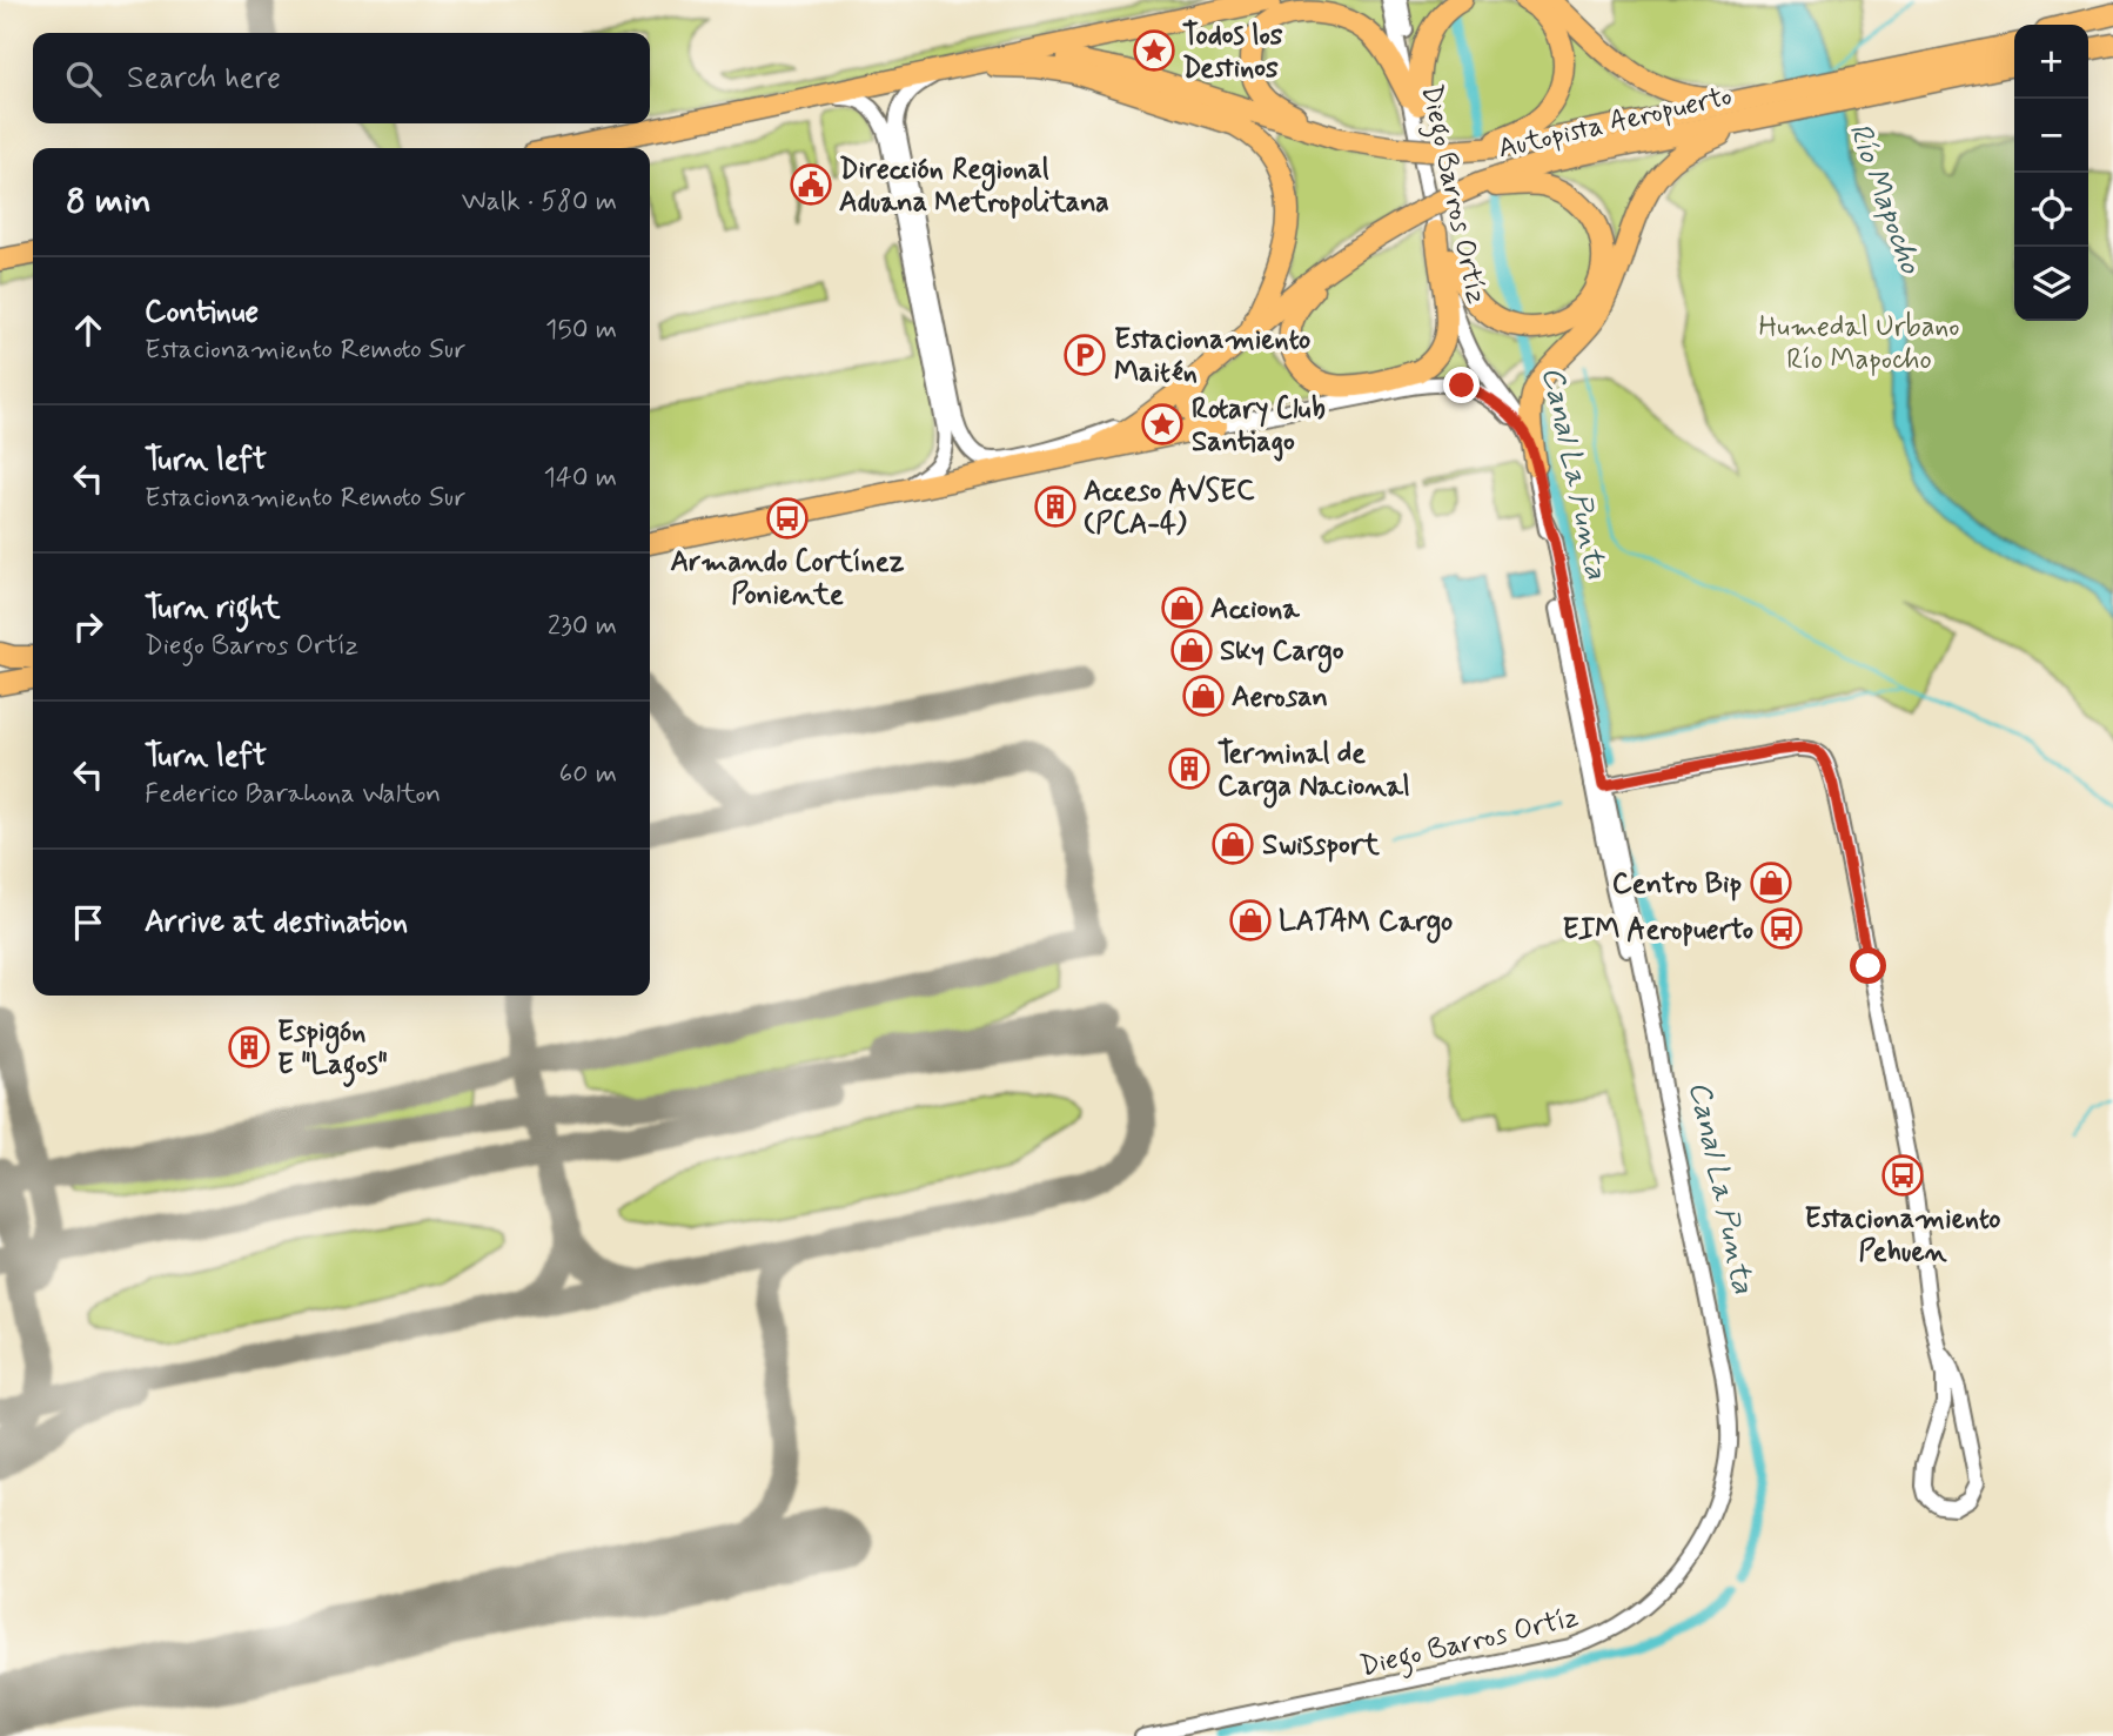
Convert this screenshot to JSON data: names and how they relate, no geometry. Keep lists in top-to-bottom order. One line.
{"streets":{"highway":["Autopista Aeropuerto"],"street":["Diego Barros Ortíz"]},"water":["Río Mapocho","Canal La Punta"],"parks":["Humedal Urbano Río Mapocho"],"places":{"place":["Todos los Destinos","Rotary Club Santiago"],"public building":["Dirección Regional Aduana Metropolitana"],"parking":["Estacionamiento Maitén"],"building":["Acceso AVSEC (PCA-4)","Terminal de Carga Nacional","Espigón E \"Lagos\""],"bus stop":["Armando Cortínez Poniente","EIM Aeropuerto","Estacionamiento Pehuen"],"shop":["Acciona","Sky Cargo","Aerosan","Swissport","Centro Bip","LATAM Cargo"]},"page":{"map_buttons":["+","−"],"search":"Search here","heading":["8 min","Walk · 580 m"],"list":[["Continue","Estacionamiento Remoto Sur","150 m"],["Turn left","Estacionamiento Remoto Sur","140 m"],["Turn right","Diego Barros Ortíz","230 m"],["Turn left","Federico Barahona Walton","60 m"],"Arrive at destination"]}}
